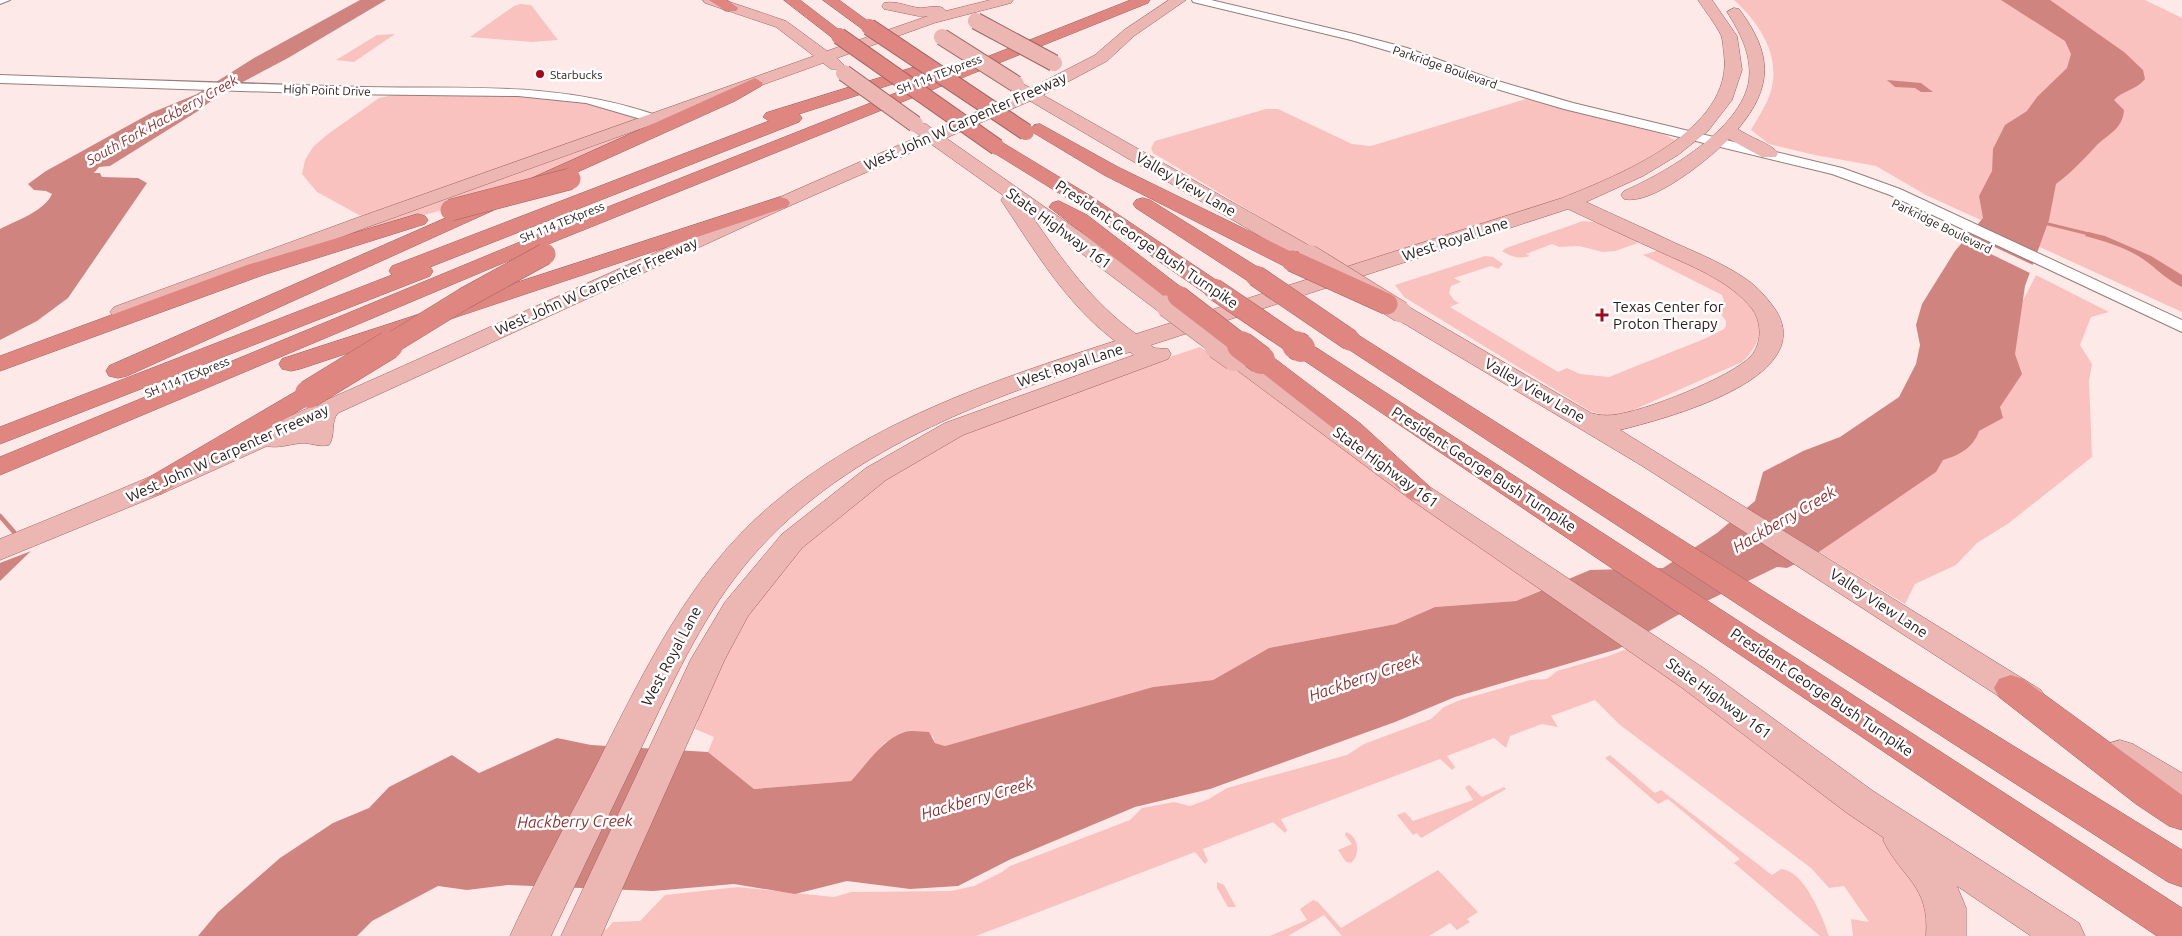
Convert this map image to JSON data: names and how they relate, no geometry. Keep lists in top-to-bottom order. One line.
{"streets":{"highway":["SH 114 TEXpress","President George Bush Turnpike"],"main road":["West John W Carpenter Freeway","Valley View Lane","State Highway 161","West Royal Lane"],"street":["Parkridge Boulevard","High Point Drive"]},"crossings":[["Parkridge Boulevard","West Royal Lane"],["West John W Carpenter Freeway","Valley View Lane"],["West John W Carpenter Freeway","State Highway 161"]],"water":["South Fork Hackberry Creek","Hackberry Creek"],"places":{"other":["Starbucks"],"health":["Texas Center for Proton Therapy"]}}
